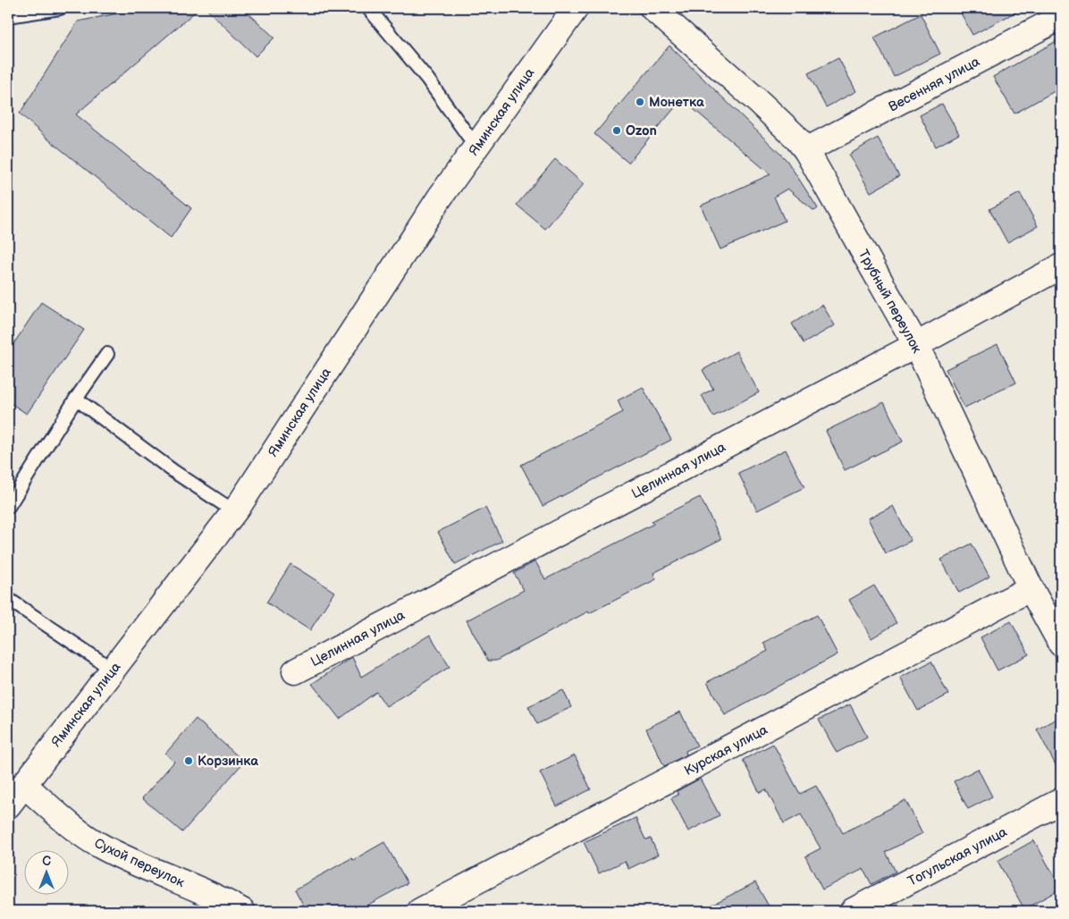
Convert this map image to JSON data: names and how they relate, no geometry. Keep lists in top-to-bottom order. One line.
{"streets":{"street":["Весенняя улица","Яминская улица","Трубный переулок","Целинная улица","Курская улица","Тогульская улица","Сухой переулок"]},"crossings":[["Весенняя улица","Трубный переулок"],["Яминская улица","Сухой переулок"],["Трубный переулок","Целинная улица"],["Трубный переулок","Курская улица"]],"places":["Монетка","Ozon","Корзинка"],"north":"top"}
